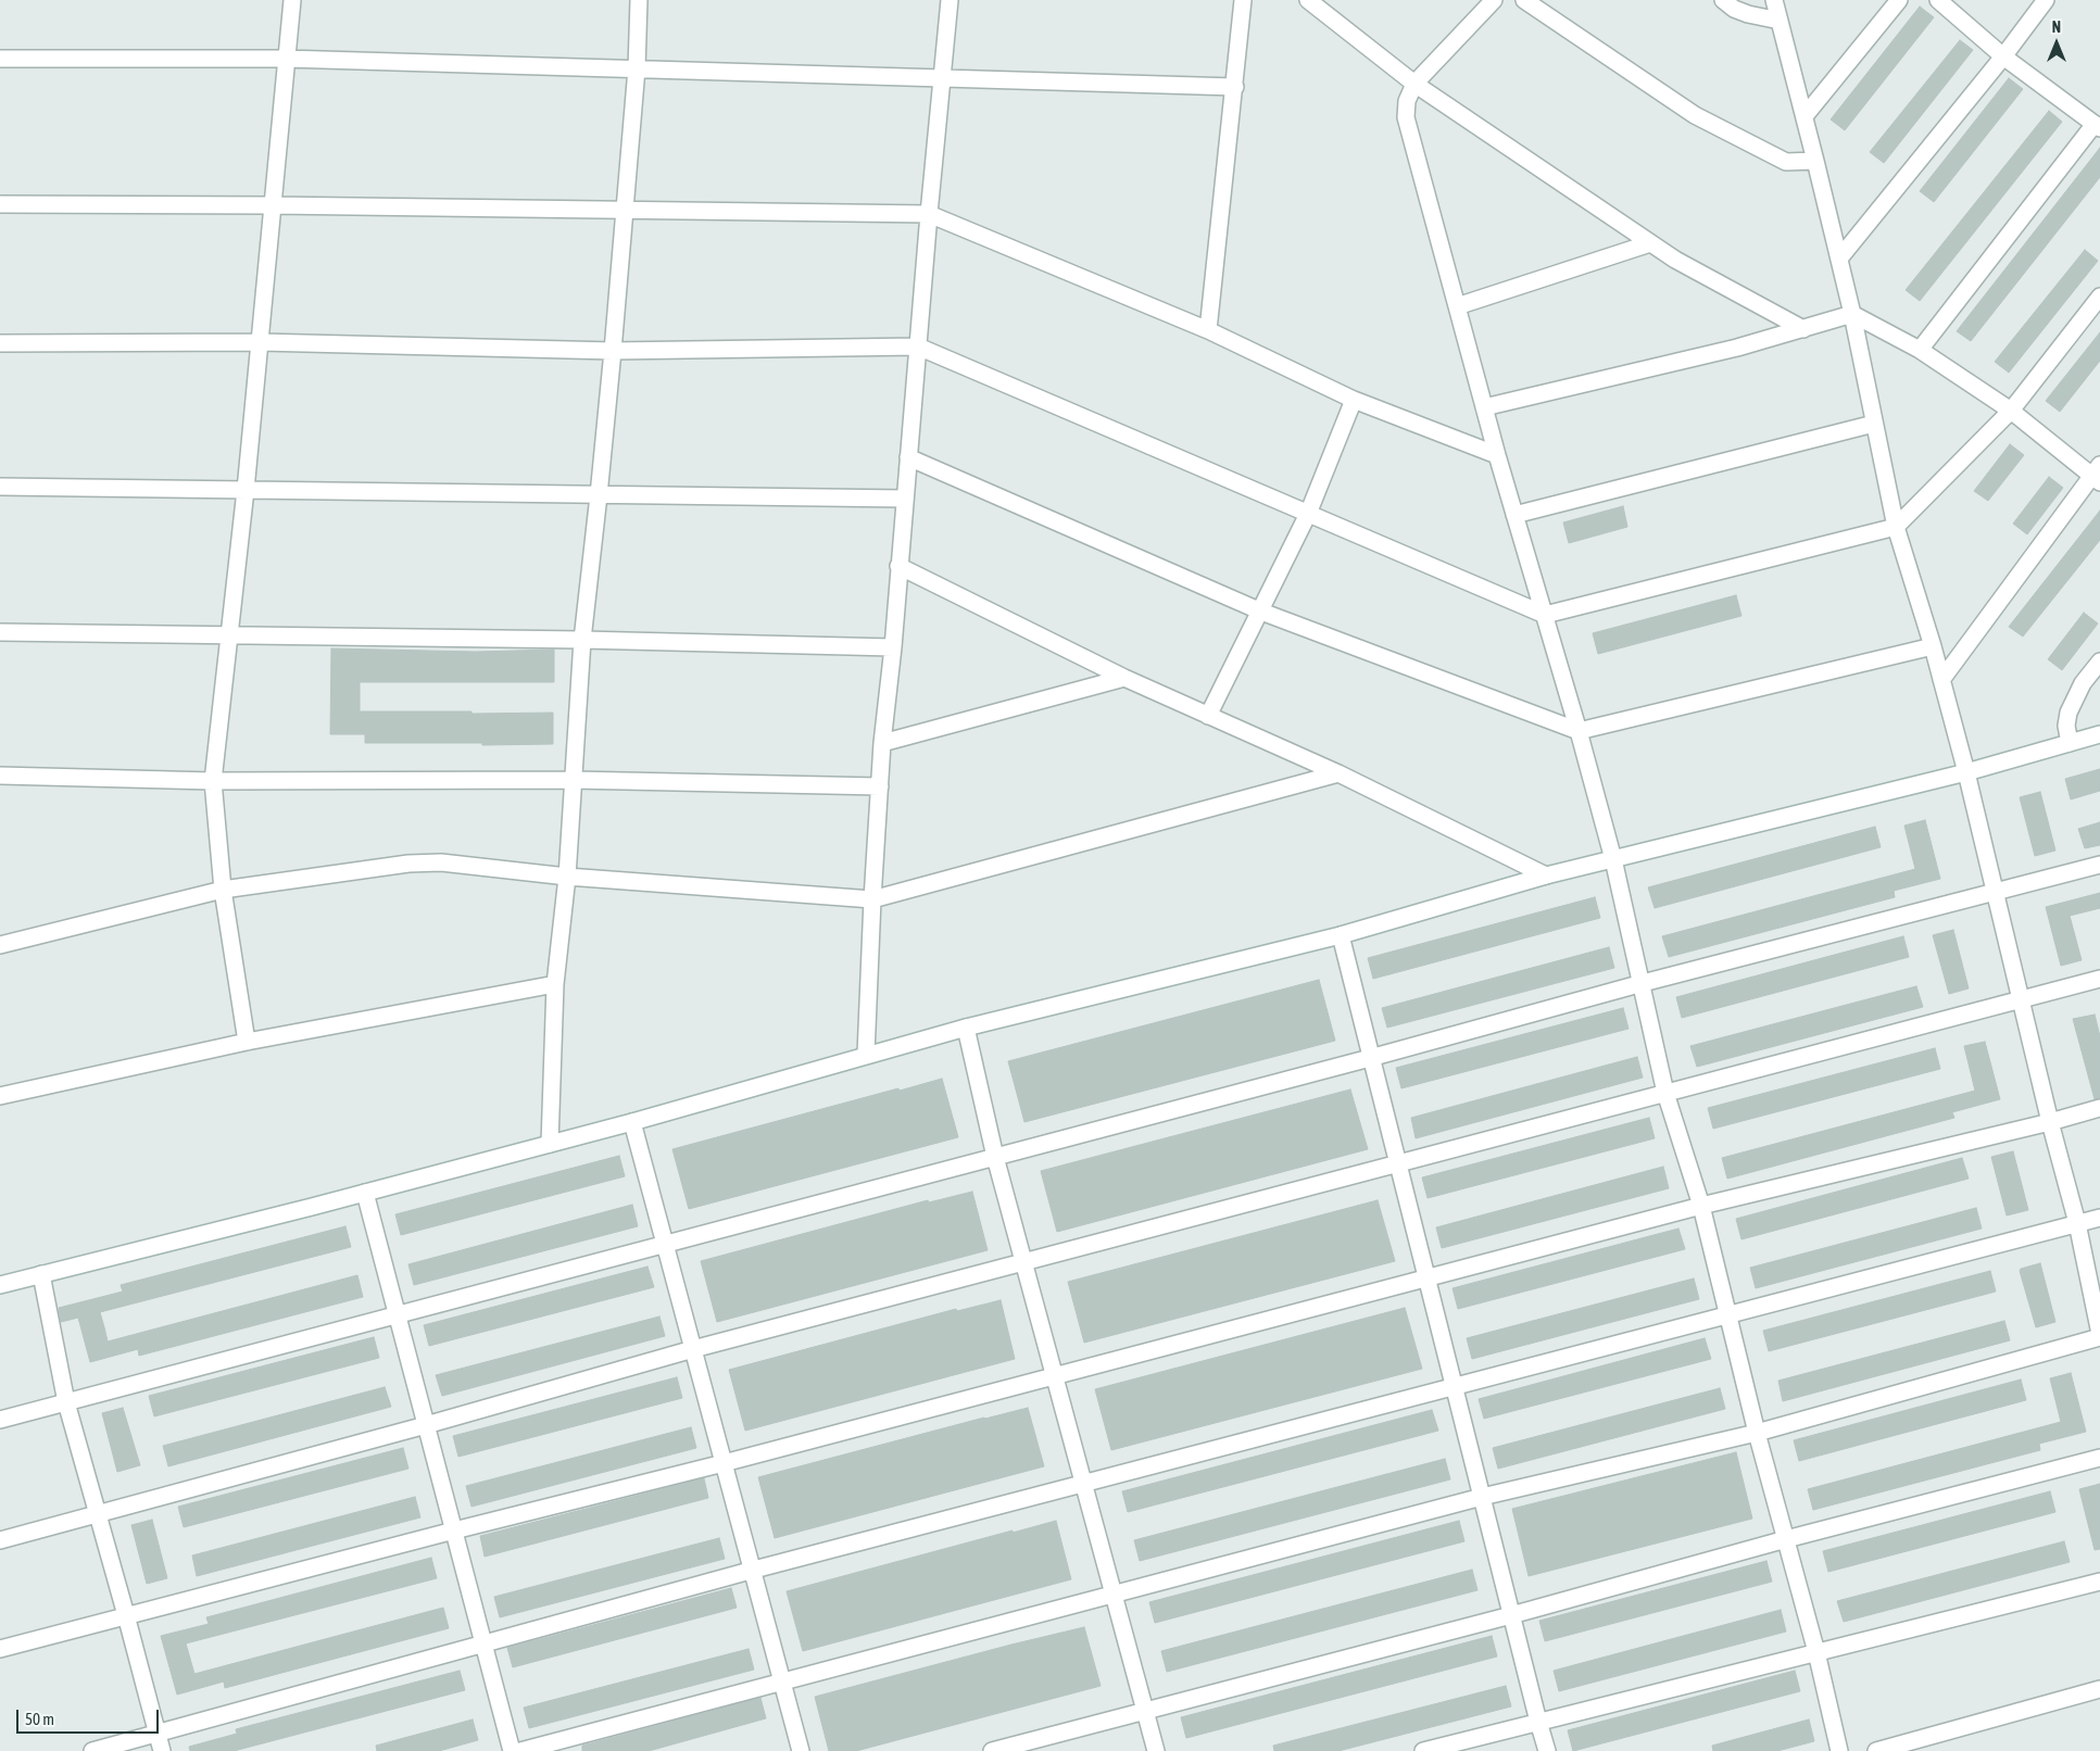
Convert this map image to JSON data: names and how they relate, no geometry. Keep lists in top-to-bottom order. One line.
{"scale_bar":"50 m","north":"top"}
